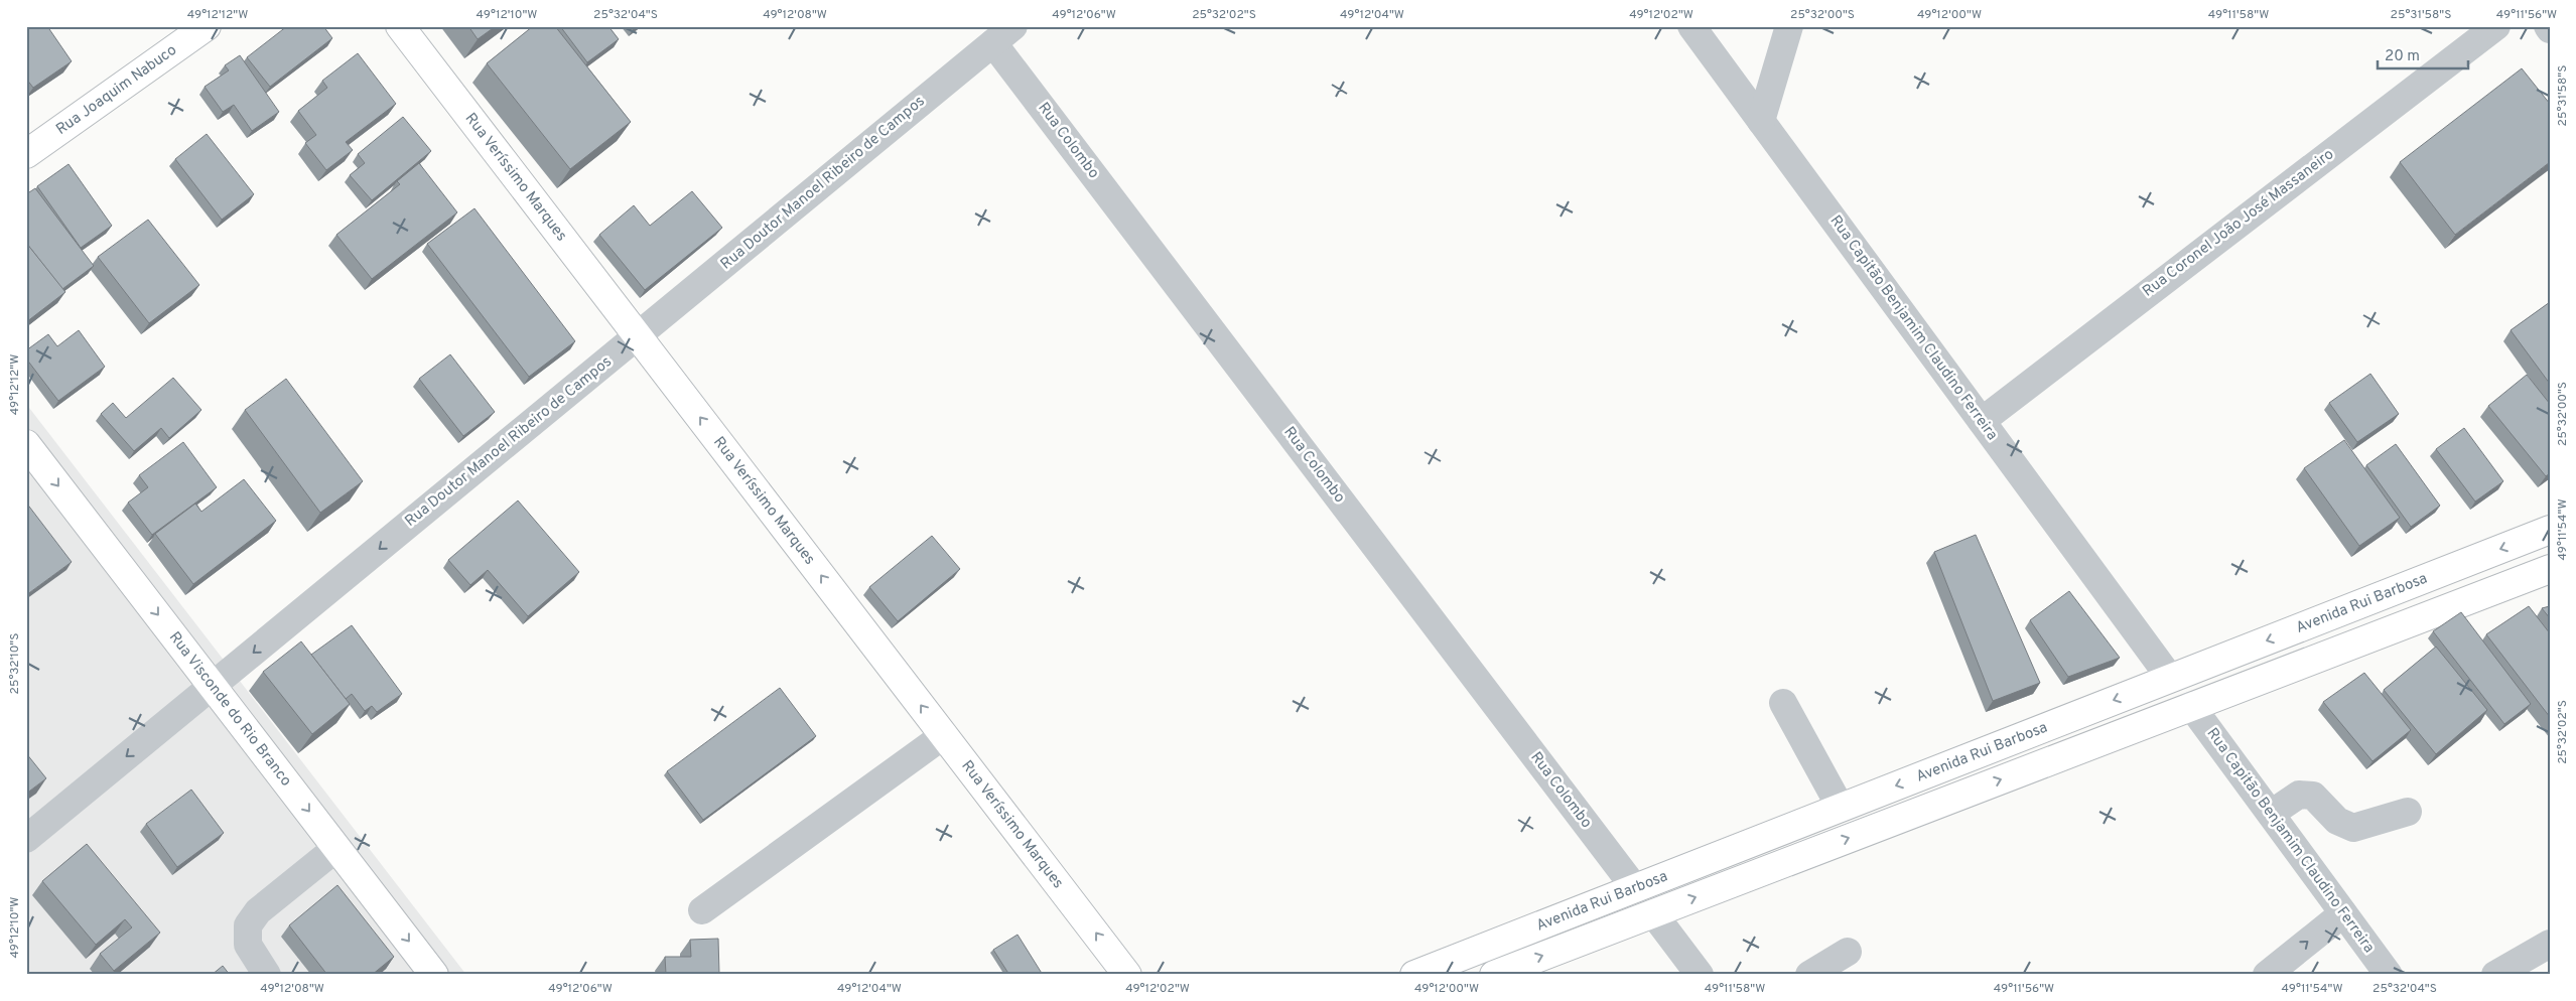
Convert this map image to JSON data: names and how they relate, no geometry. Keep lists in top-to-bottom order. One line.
{"streets":{"main road":["Rua Joaquim Nabuco","Rua Veríssimo Marques","Avenida Rui Barbosa","Rua Visconde do Rio Branco"],"street":["Rua Colombo","Rua Doutor Manoel Ribeiro de Campos","Rua Coronel João José Massaneiro","Rua Capitão Benjamim Claudino Ferreira"]},"crossings":[["Rua Colombo","Rua Doutor Manoel Ribeiro de Campos"],["Rua Colombo","Avenida Rui Barbosa"],["Rua Veríssimo Marques","Rua Doutor Manoel Ribeiro de Campos"],["Rua Doutor Manoel Ribeiro de Campos","Rua Visconde do Rio Branco"],["Rua Coronel João José Massaneiro","Rua Capitão Benjamim Claudino Ferreira"],["Rua Capitão Benjamim Claudino Ferreira","Avenida Rui Barbosa"]],"one_way":["Rua Veríssimo Marques","Rua Doutor Manoel Ribeiro de Campos","Rua Visconde do Rio Branco"],"scale_bar":"20 m","coordinates":["49°12'12\"W","49°12'10\"W","25°32'04\"S","49°12'08\"W","49°12'06\"W","25°32'02\"S","49°12'04\"W","49°12'02\"W","25°32'00\"S","49°12'00\"W","49°11'58\"W","25°31'58\"S","49°11'56\"W","49°11'54\"W","25°32'10\"S"]}
